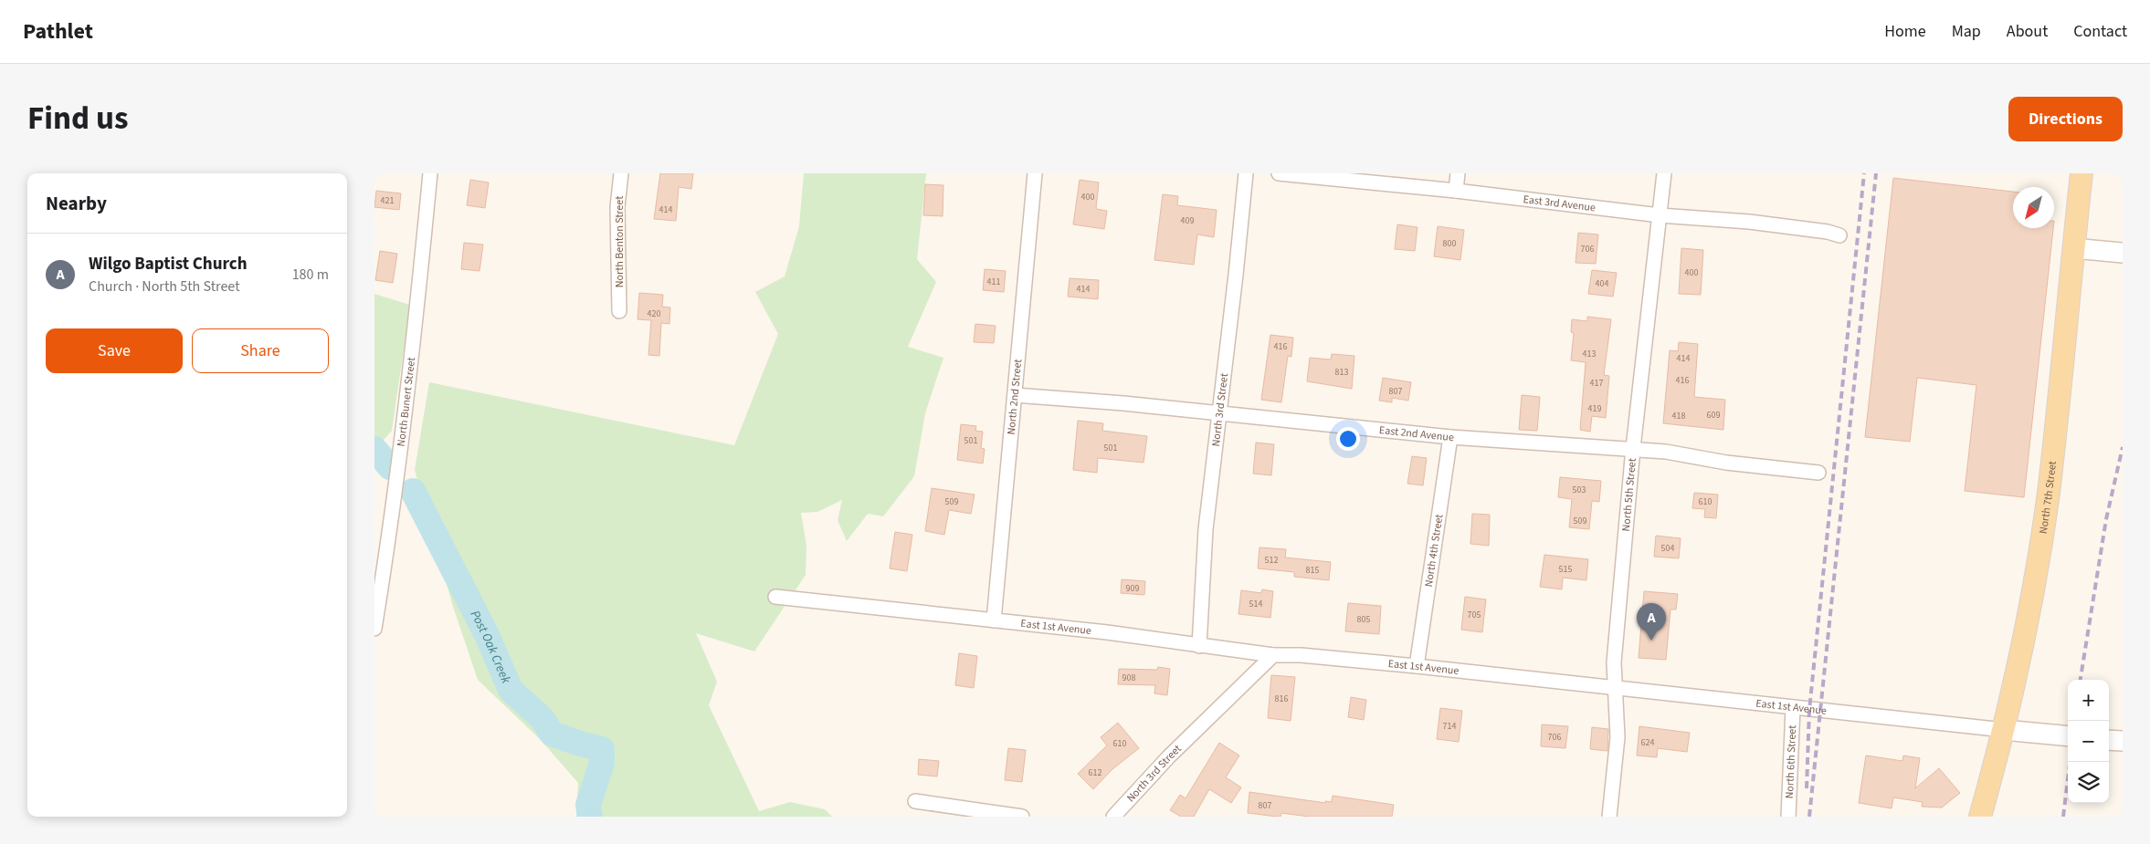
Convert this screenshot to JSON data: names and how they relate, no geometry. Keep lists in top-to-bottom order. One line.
{"streets":{"main road":["North 7th Street"],"street":["East 3rd Avenue","North Benton Street","North 2nd Street","North Bunert Street","North 3rd Street","East 2nd Avenue","North 5th Street","North 4th Street","East 1st Avenue","North 6th Street"]},"crossings":[["East 3rd Avenue","North 5th Street"],["North 2nd Street","East 2nd Avenue"],["North 2nd Street","East 1st Avenue"],["North 3rd Street","East 2nd Avenue"],["North 3rd Street","East 1st Avenue"],["East 2nd Avenue","North 5th Street"],["East 2nd Avenue","North 4th Street"],["North 5th Street","East 1st Avenue"],["North 7th Street","East 1st Avenue"],["North 4th Street","East 1st Avenue"],["East 1st Avenue","North 6th Street"]],"water":["Post Oak Creek"],"house_numbers":["400","421","414","409","800","706","400","411","404","414","420","416","413","414","813","416","417","807","419","609","418","501","501","503","509","610","509","504","512","515","815","909","514","705","805","908","816","714","706","624","610","612","807"],"north":"bottom left","page":{"header":"Pathlet","nav":["Home","Map","About","Contact"],"title":"Find us","buttons":["Directions",["Save","Share"]],"heading":"Nearby","list":[{"mark":"A","name":"Wilgo Baptist Church","note":"Church · North 5th Street","value":"180 m"}],"pins":"A","map_buttons":["+","−"]}}
